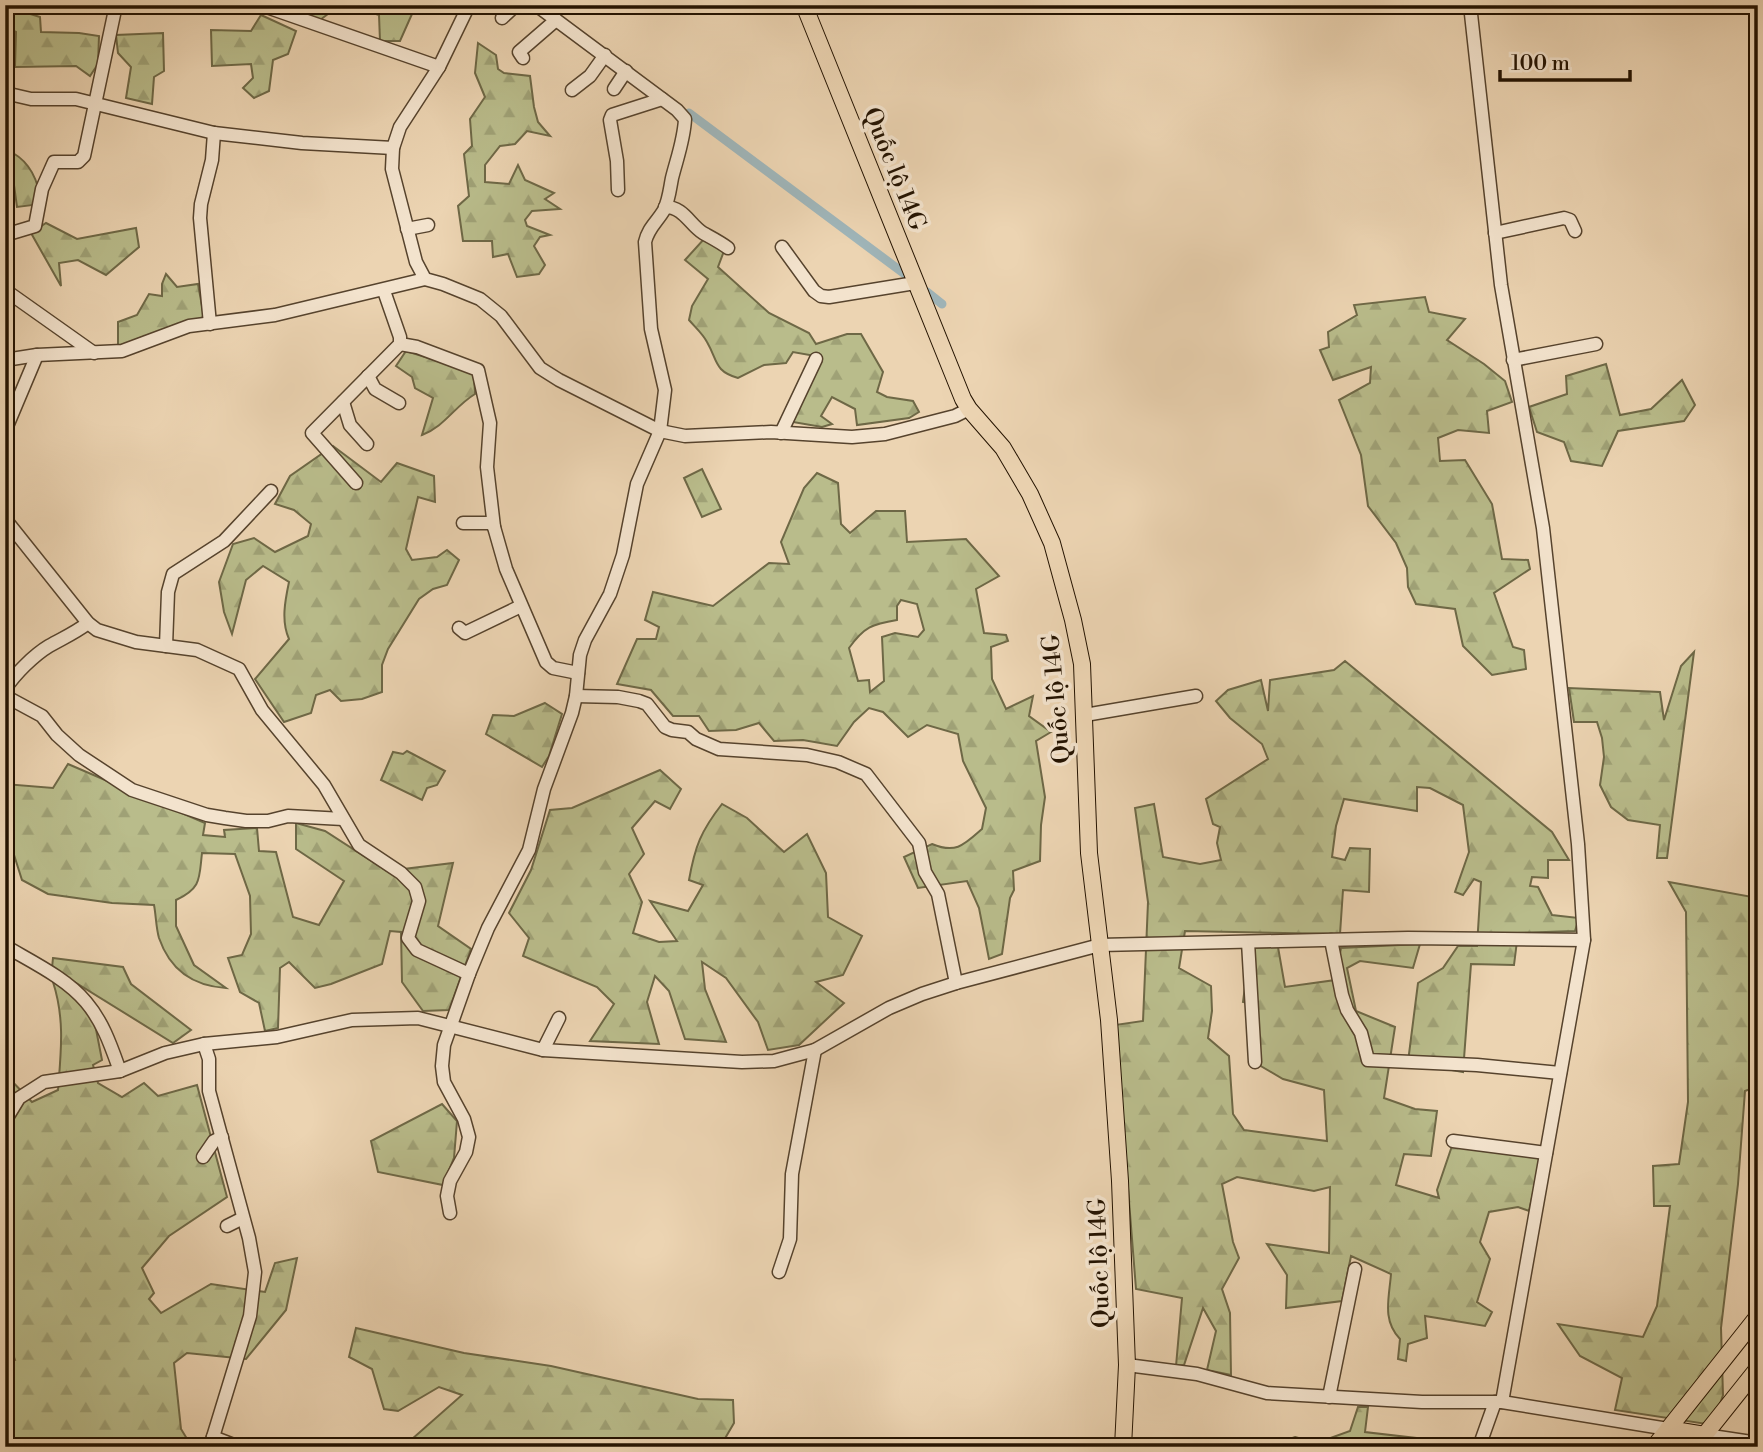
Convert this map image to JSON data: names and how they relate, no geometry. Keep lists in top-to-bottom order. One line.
{"streets":{"main road":["Quốc lộ 14G"]},"scale_bar":"100 m"}
